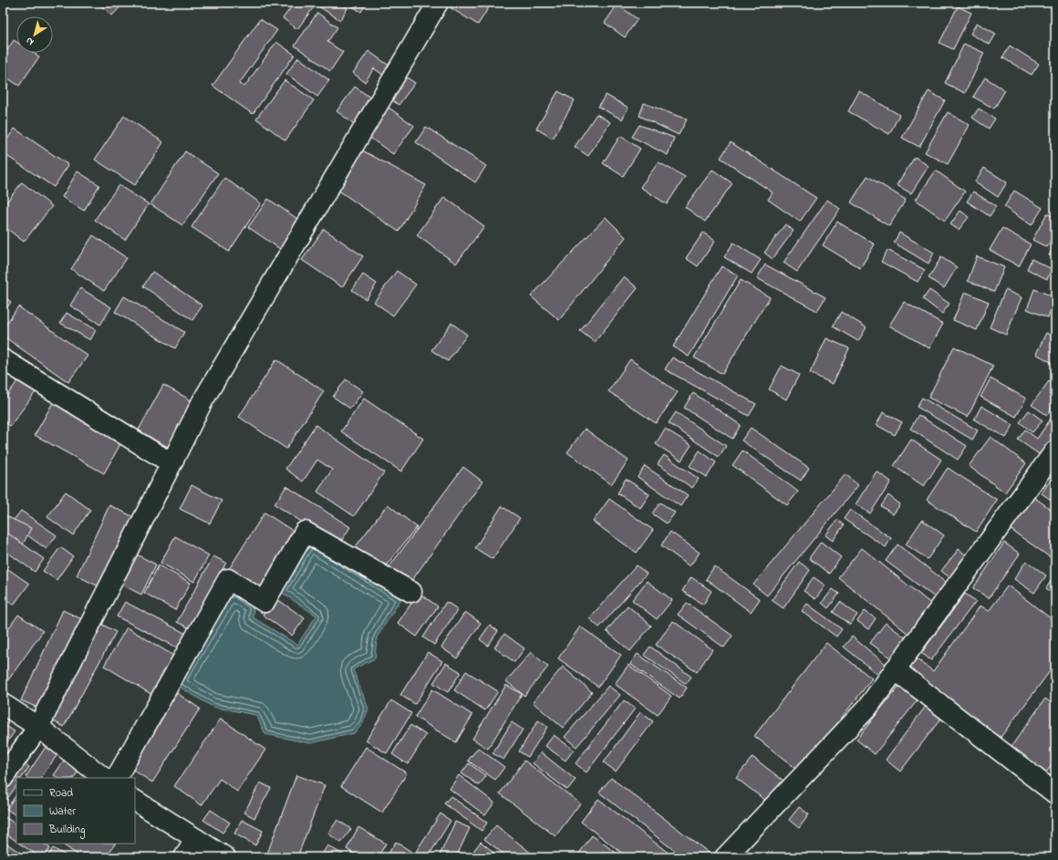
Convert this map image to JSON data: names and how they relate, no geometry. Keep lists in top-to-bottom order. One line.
{"legend":["Road","Water","Building"],"north":"bottom left"}
